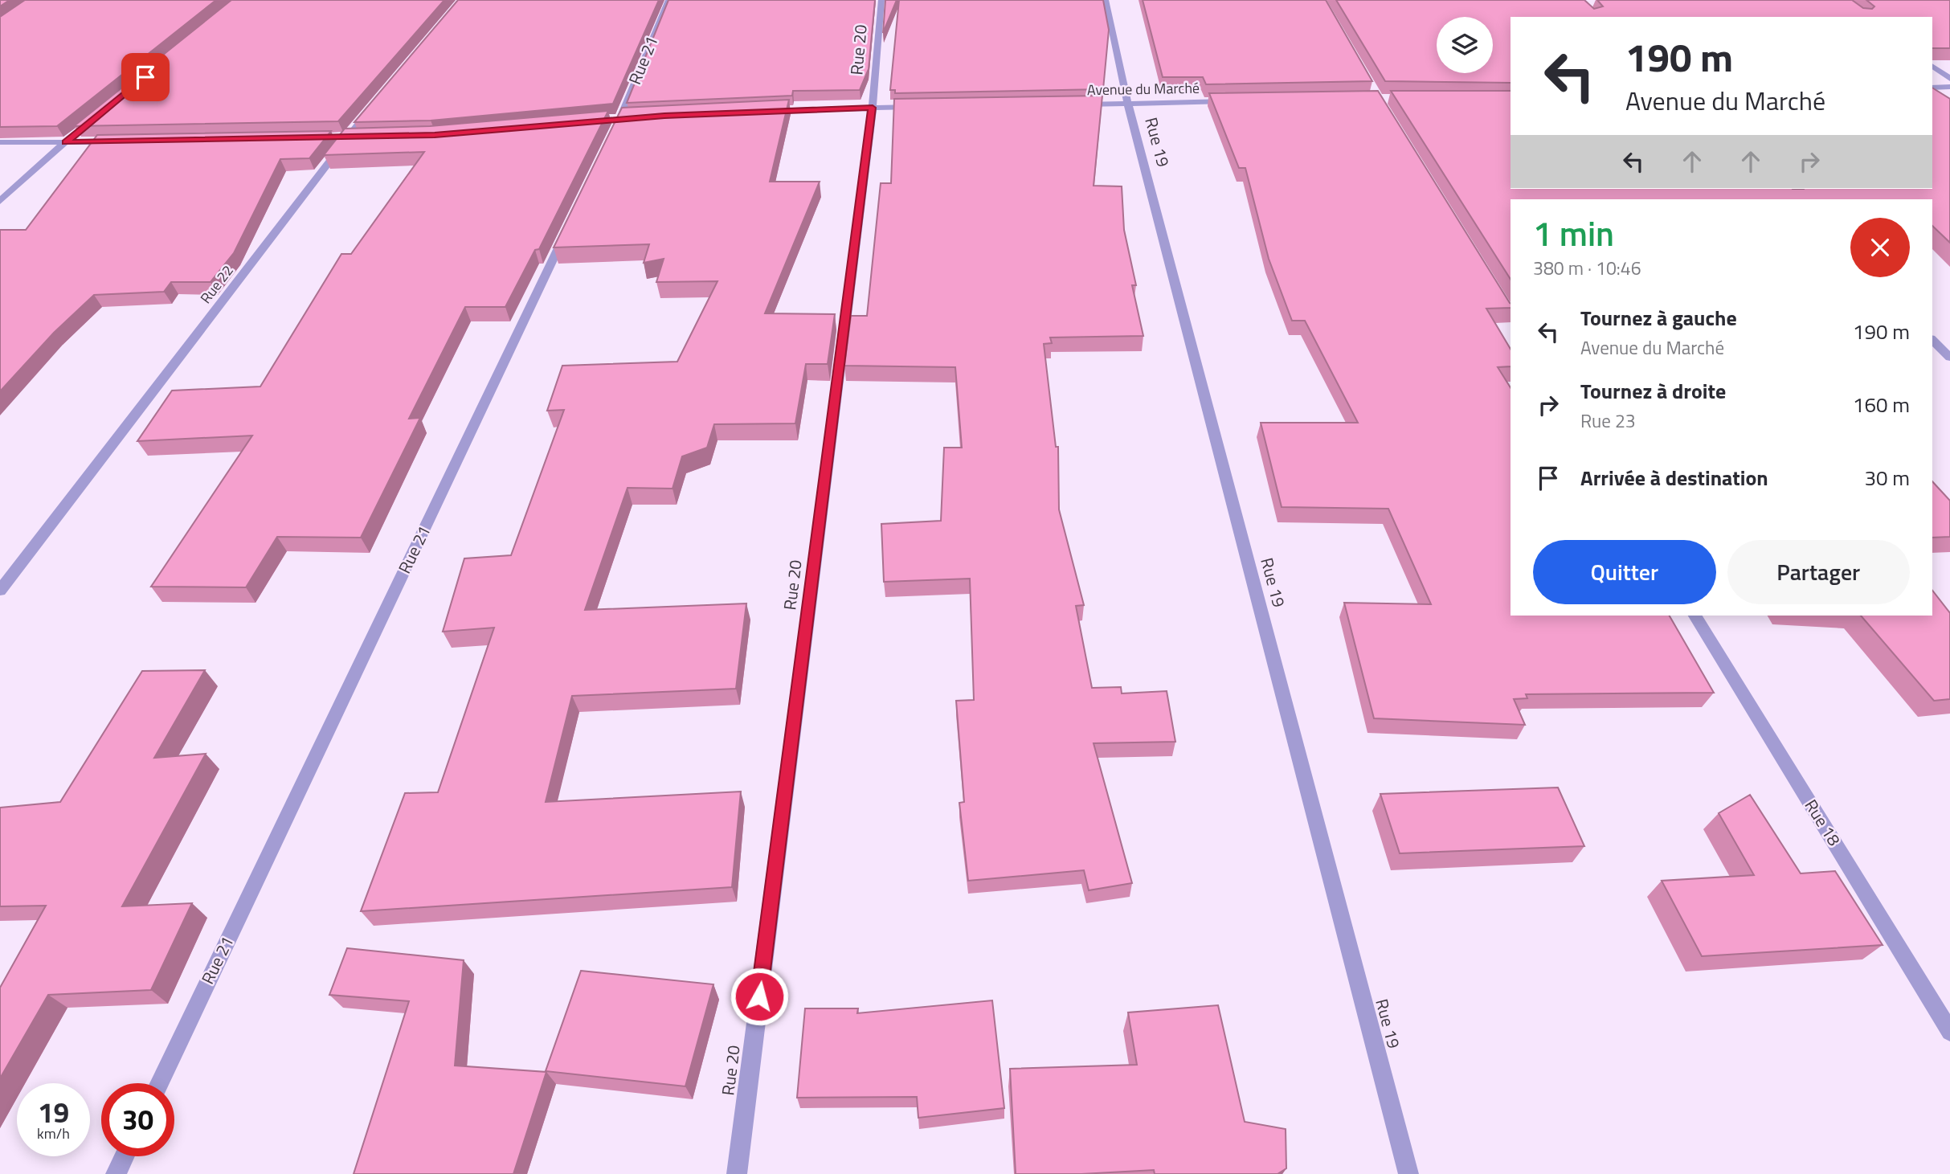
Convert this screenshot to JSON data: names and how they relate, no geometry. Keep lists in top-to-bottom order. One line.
{"streets":{"street":["Rue 20","Rue 21","Avenue du Marché","Rue 19","Rue 22","Rue 18"]},"crossings":[["Avenue du Marché","Rue 19"]],"page":{"turn":["190 m","Avenue du Marché"],"heading":["1 min","380 m · 10:46"],"list":[{"name":"Tournez à gauche","note":"Avenue du Marché","value":"190 m"},{"name":"Tournez à droite","note":"Rue 23","value":"160 m"},{"name":"Arrivée à destination","value":"30 m"}],"buttons":["Quitter","Partager"],"speed":"19 km/h","limit":"30"}}
